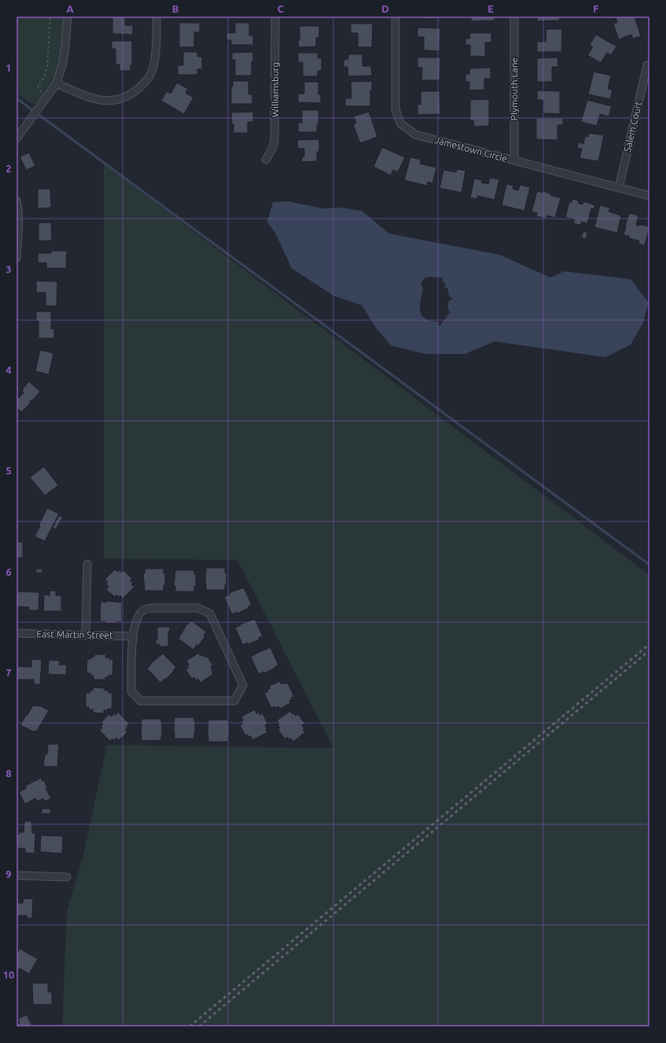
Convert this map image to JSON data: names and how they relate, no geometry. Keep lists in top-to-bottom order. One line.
{"streets":{"street":["Plymouth Lane","Williamsburg","Salem Court","Jamestown Circle","East Martin Street"]},"crossings":[["Plymouth Lane","Jamestown Circle"],["Salem Court","Jamestown Circle"]],"grid":{"columns":["A","B","C","D","E","F"],"rows":["1","2","3","4","5","6","7","8","9","10"]}}
